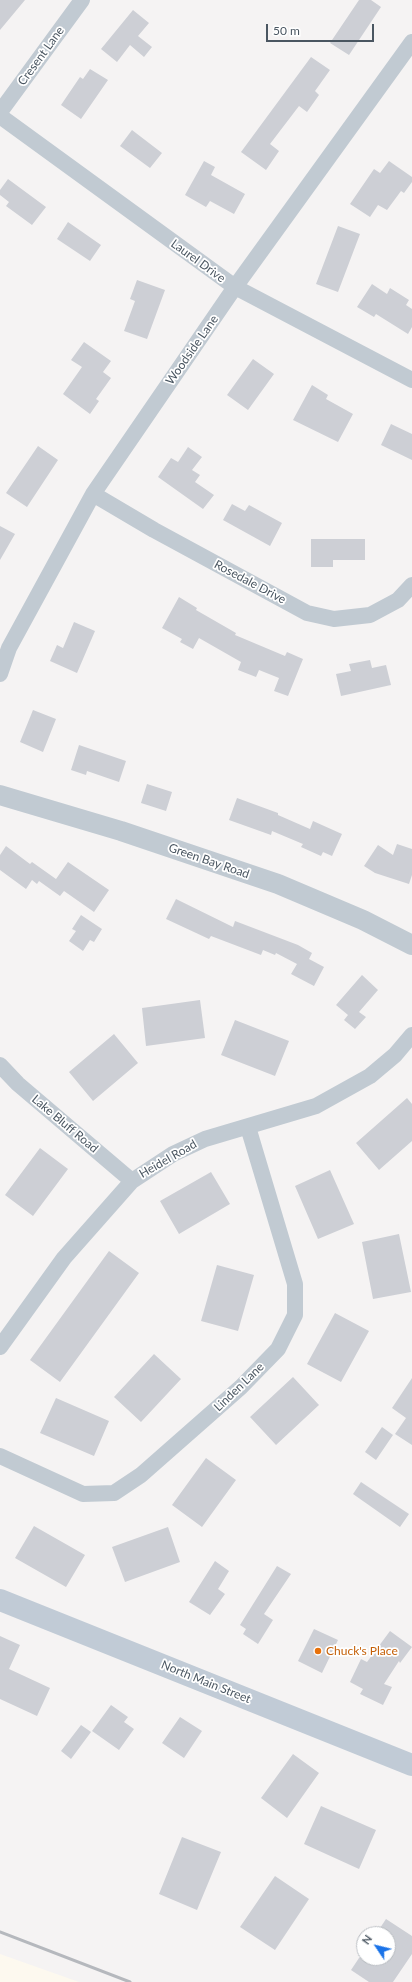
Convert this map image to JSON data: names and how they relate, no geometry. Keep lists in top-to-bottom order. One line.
{"streets":{"main road":["North Main Street"],"street":["Cresent Lane","Laurel Drive","Woodside Lane","Rosedale Drive","Green Bay Road","Lake Bluff Road","Heidel Road","Linden Lane"]},"crossings":[["Laurel Drive","Woodside Lane"],["Woodside Lane","Rosedale Drive"],["Lake Bluff Road","Heidel Road"],["Heidel Road","Linden Lane"]],"places":["Chuck's Place"],"scale_bar":"50 m","north":"top left"}
